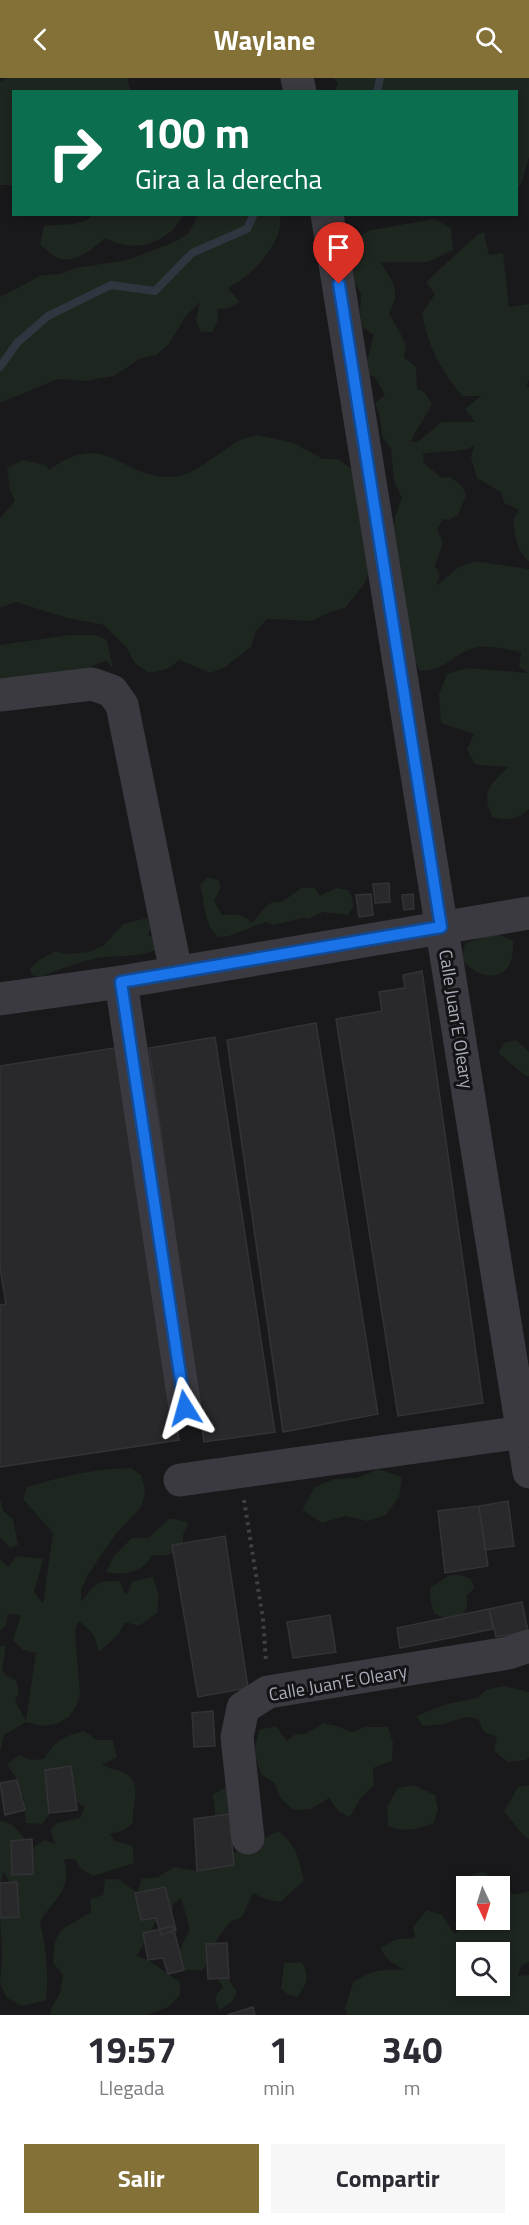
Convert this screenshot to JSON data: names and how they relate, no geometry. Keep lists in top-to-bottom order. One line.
{"streets":{"street":["Calle Juan’E Oleary"]},"north":"bottom","page":{"header":"Waylane","turn":["100 m","Gira a la derecha"],"eta":["19:57","Llegada","1","min","340","m"],"buttons":["Salir","Compartir"]}}
